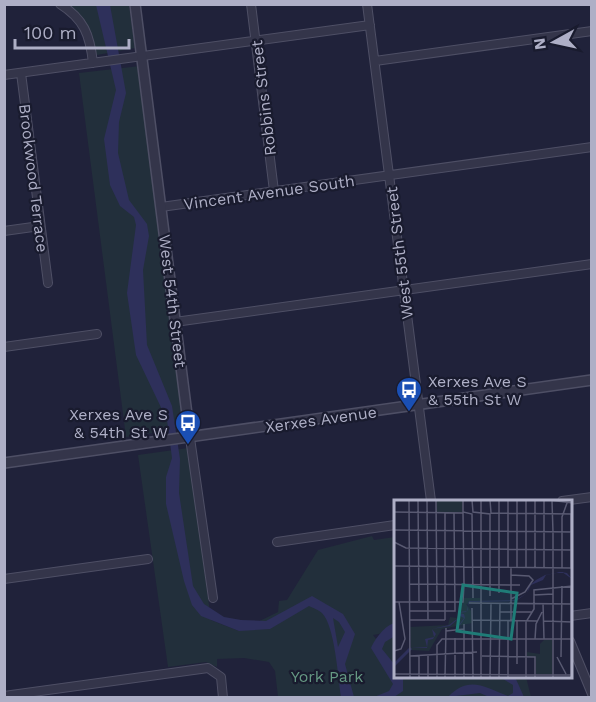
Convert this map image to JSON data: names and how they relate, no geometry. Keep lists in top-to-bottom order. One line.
{"streets":{"street":["Robbins Street","Brookwood Terrace","Vincent Avenue South","West 55th Street","West 54th Street","Xerxes Avenue"]},"crossings":[["Robbins Street","Vincent Avenue South"],["Vincent Avenue South","West 55th Street"],["Vincent Avenue South","West 54th Street"],["West 55th Street","Xerxes Avenue"],["West 54th Street","Xerxes Avenue"]],"parks":["York Park"],"places":{"bus stop":["Xerxes Ave S & 55th St W","Xerxes Ave S & 54th St W"]},"scale_bar":"100 m","north":"left"}
